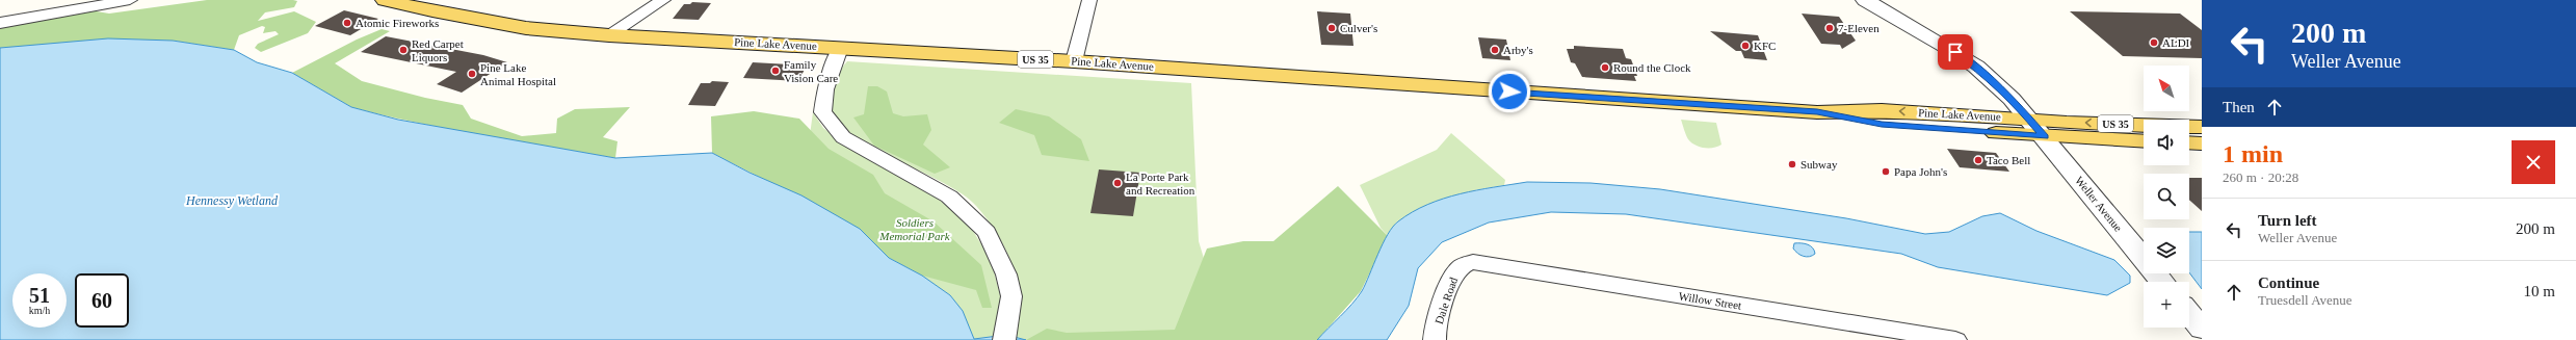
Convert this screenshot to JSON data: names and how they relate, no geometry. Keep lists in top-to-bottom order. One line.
{"streets":{"main road":["Pine Lake Avenue","US 35"],"street":["Weller Avenue","Dale Road","Willow Street"]},"crossings":[["Pine Lake Avenue","Weller Avenue"],["Dale Road","Willow Street"]],"water":["Hennessy Wetland"],"parks":["Soldiers Memorial Park"],"places":["Atomic Fireworks","Culver's","7-Eleven","ALDI","KFC","Red Carpet Liquors","Arby's","Round the Clock","Family Vision Care","Pine Lake Animal Hospital","Taco Bell","Subway","Papa John's","La Porte Park and Recreation"],"north":"top left","page":{"turn":["200 m","Weller Avenue"],"map_buttons":"+","then":"Then","heading":["1 min","260 m · 20:28"],"list":[{"name":"Turn left","note":"Weller Avenue","value":"200 m"},{"name":"Continue","note":"Truesdell Avenue","value":"10 m"}],"speed":"51 km/h","limit":"60"}}
